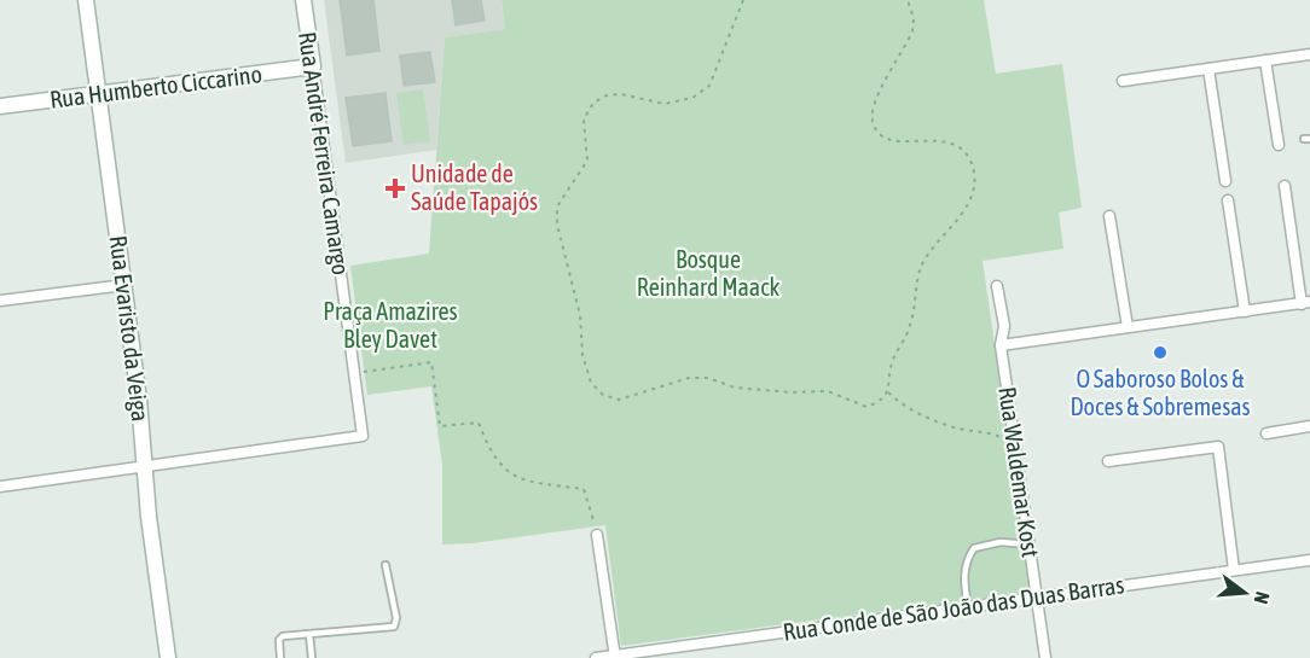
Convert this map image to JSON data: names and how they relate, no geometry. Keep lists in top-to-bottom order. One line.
{"streets":{"street":["Rua Humberto Ciccarino","Rua André Ferreira Camargo","Rua Evaristo da Veiga","Rua Waldemar Kost","Rua Conde de São João das Duas Barras"]},"crossings":[["Rua Humberto Ciccarino","Rua André Ferreira Camargo"],["Rua Humberto Ciccarino","Rua Evaristo da Veiga"],["Rua André Ferreira Camargo","Rua Evaristo da Veiga"],["Rua Waldemar Kost","Rua Conde de São João das Duas Barras"]],"parks":["Bosque Reinhard Maack","Praça Amazires Bley Davet"],"places":{"health":["Unidade de Saúde Tapajós"],"other":["O Saboroso Bolos & Doces & Sobremesas"]},"north":"right"}
